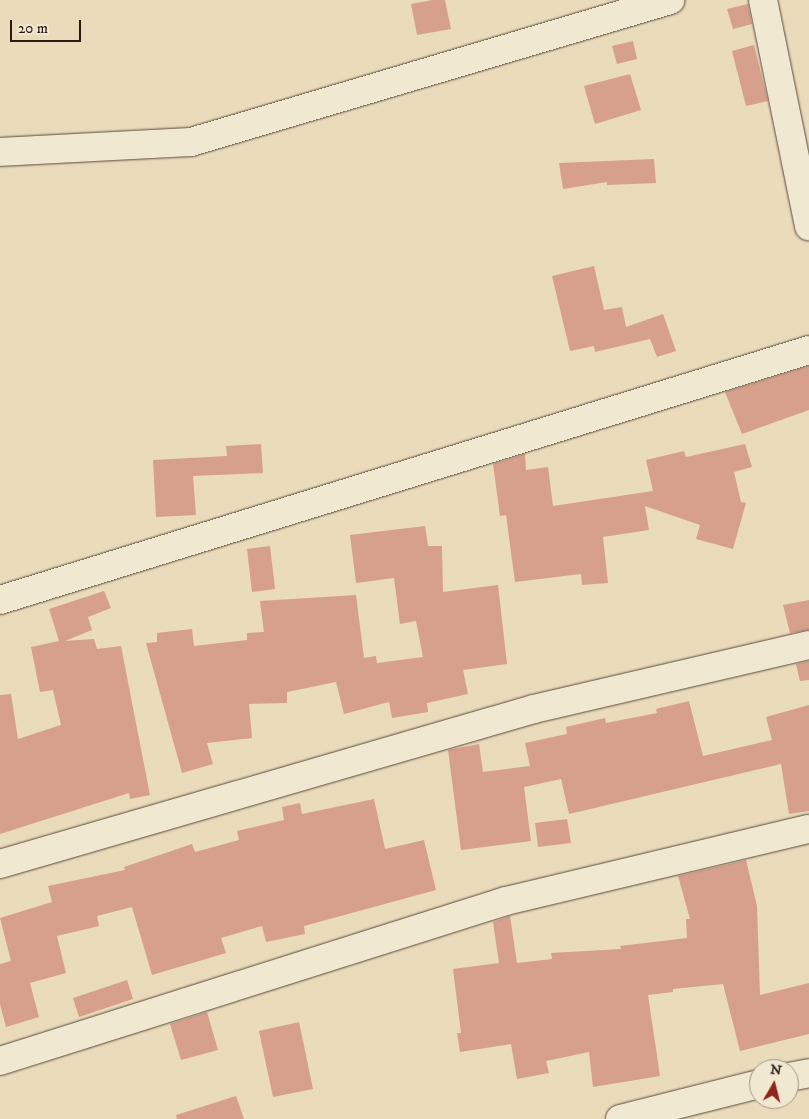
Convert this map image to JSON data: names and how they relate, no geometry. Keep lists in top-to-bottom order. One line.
{"scale_bar":"20 m","north":"top"}
